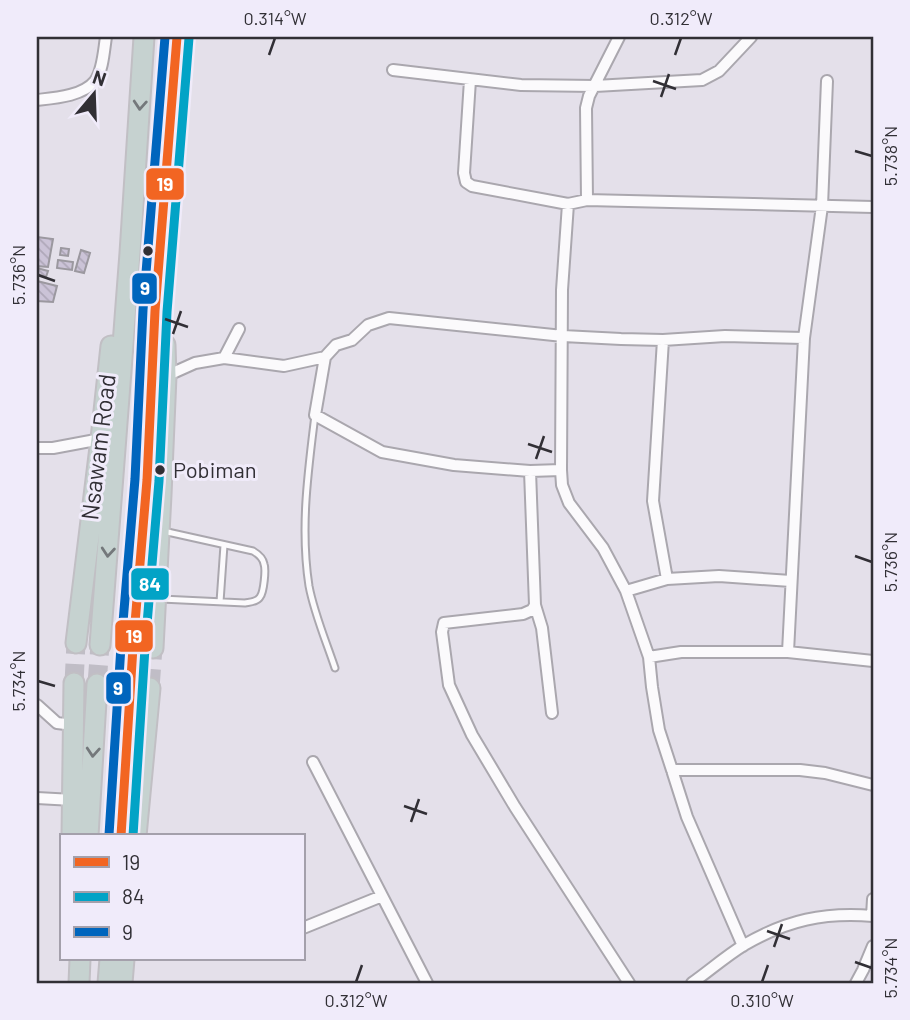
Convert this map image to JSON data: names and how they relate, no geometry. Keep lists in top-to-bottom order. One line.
{"streets":{"highway":["Nsawam Road"]},"places":["Pobiman"],"lines":["transit line 19","transit line 9","transit line 84"],"legend":["19","84","9"],"north":"top","coordinates":["0.314°W","0.312°W","5.738°N","5.736°N","5.734°N","0.310°W"]}
